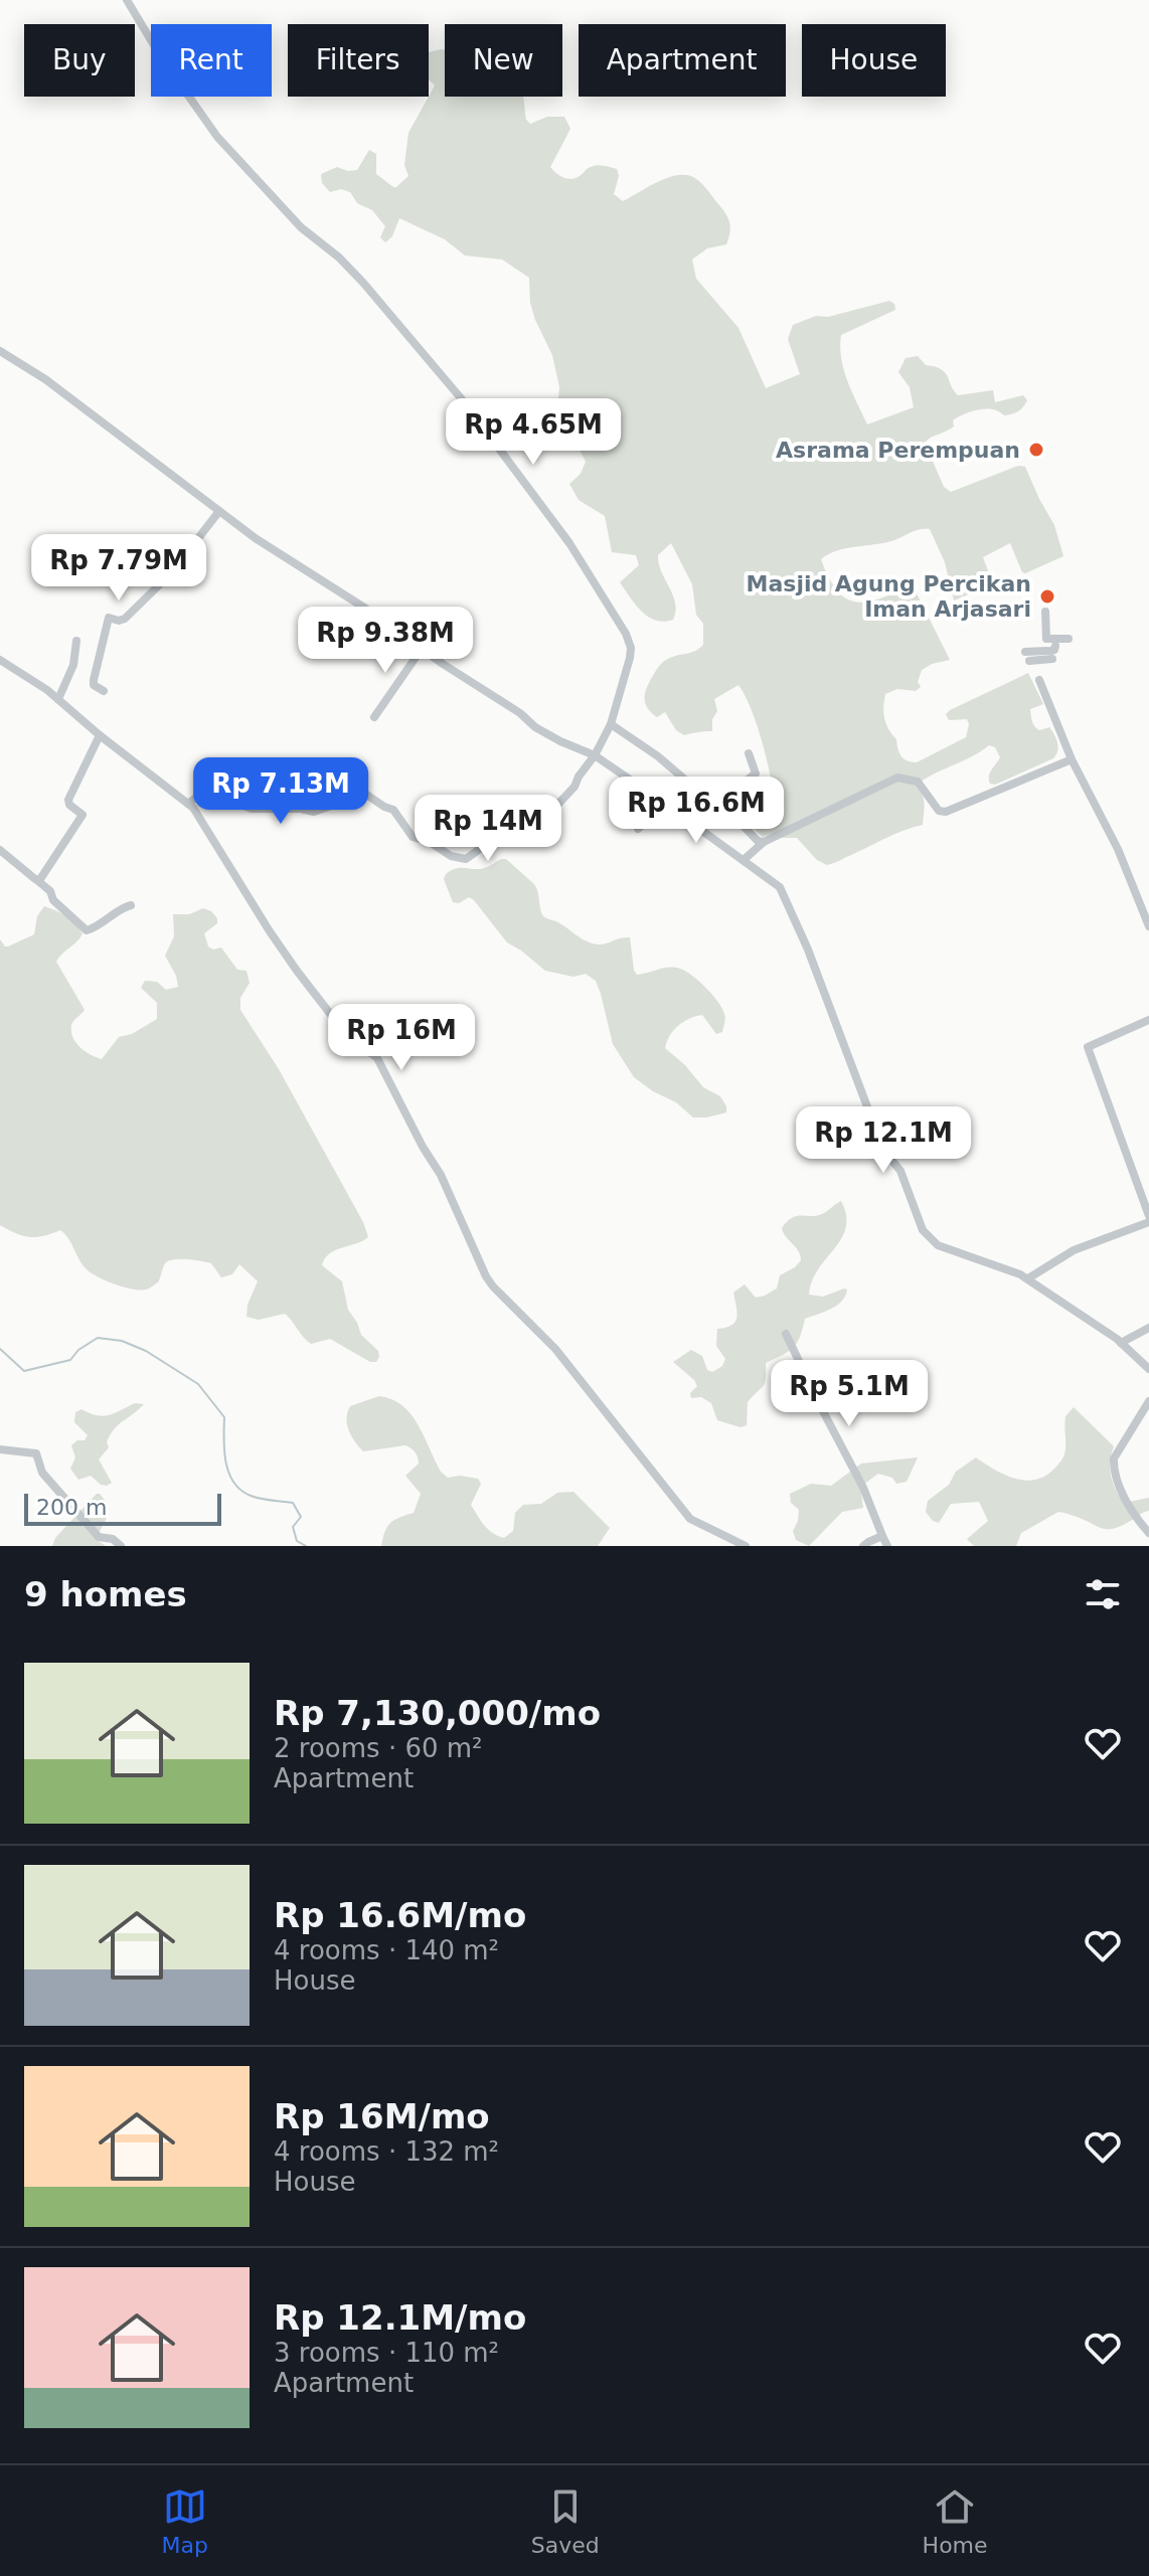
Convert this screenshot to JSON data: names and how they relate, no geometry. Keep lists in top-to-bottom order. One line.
{"places":["Asrama Perempuan","Masjid Agung Percikan Iman Arjasari"],"scale_bar":"200 m","page":{"chip":["Buy","Rent","Filters","New","Apartment","House"],"price":["Rp 4.65M","Rp 7.79M","Rp 9.38M","Rp 7.13M","Rp 16.6M","Rp 14M","Rp 16M","Rp 12.1M","Rp 5.1M"],"scale":"200 m","heading":"9 homes","list":[{"name":"Rp 7,130,000/mo","note":"2 rooms · 60 m² · Apartment"},{"name":"Rp 16.6M/mo","note":"4 rooms · 140 m² · House"},{"name":"Rp 16M/mo","note":"4 rooms · 132 m² · House"},{"name":"Rp 12.1M/mo","note":"3 rooms · 110 m² · Apartment"}],"tabs":["Map","Saved","Home"]}}
